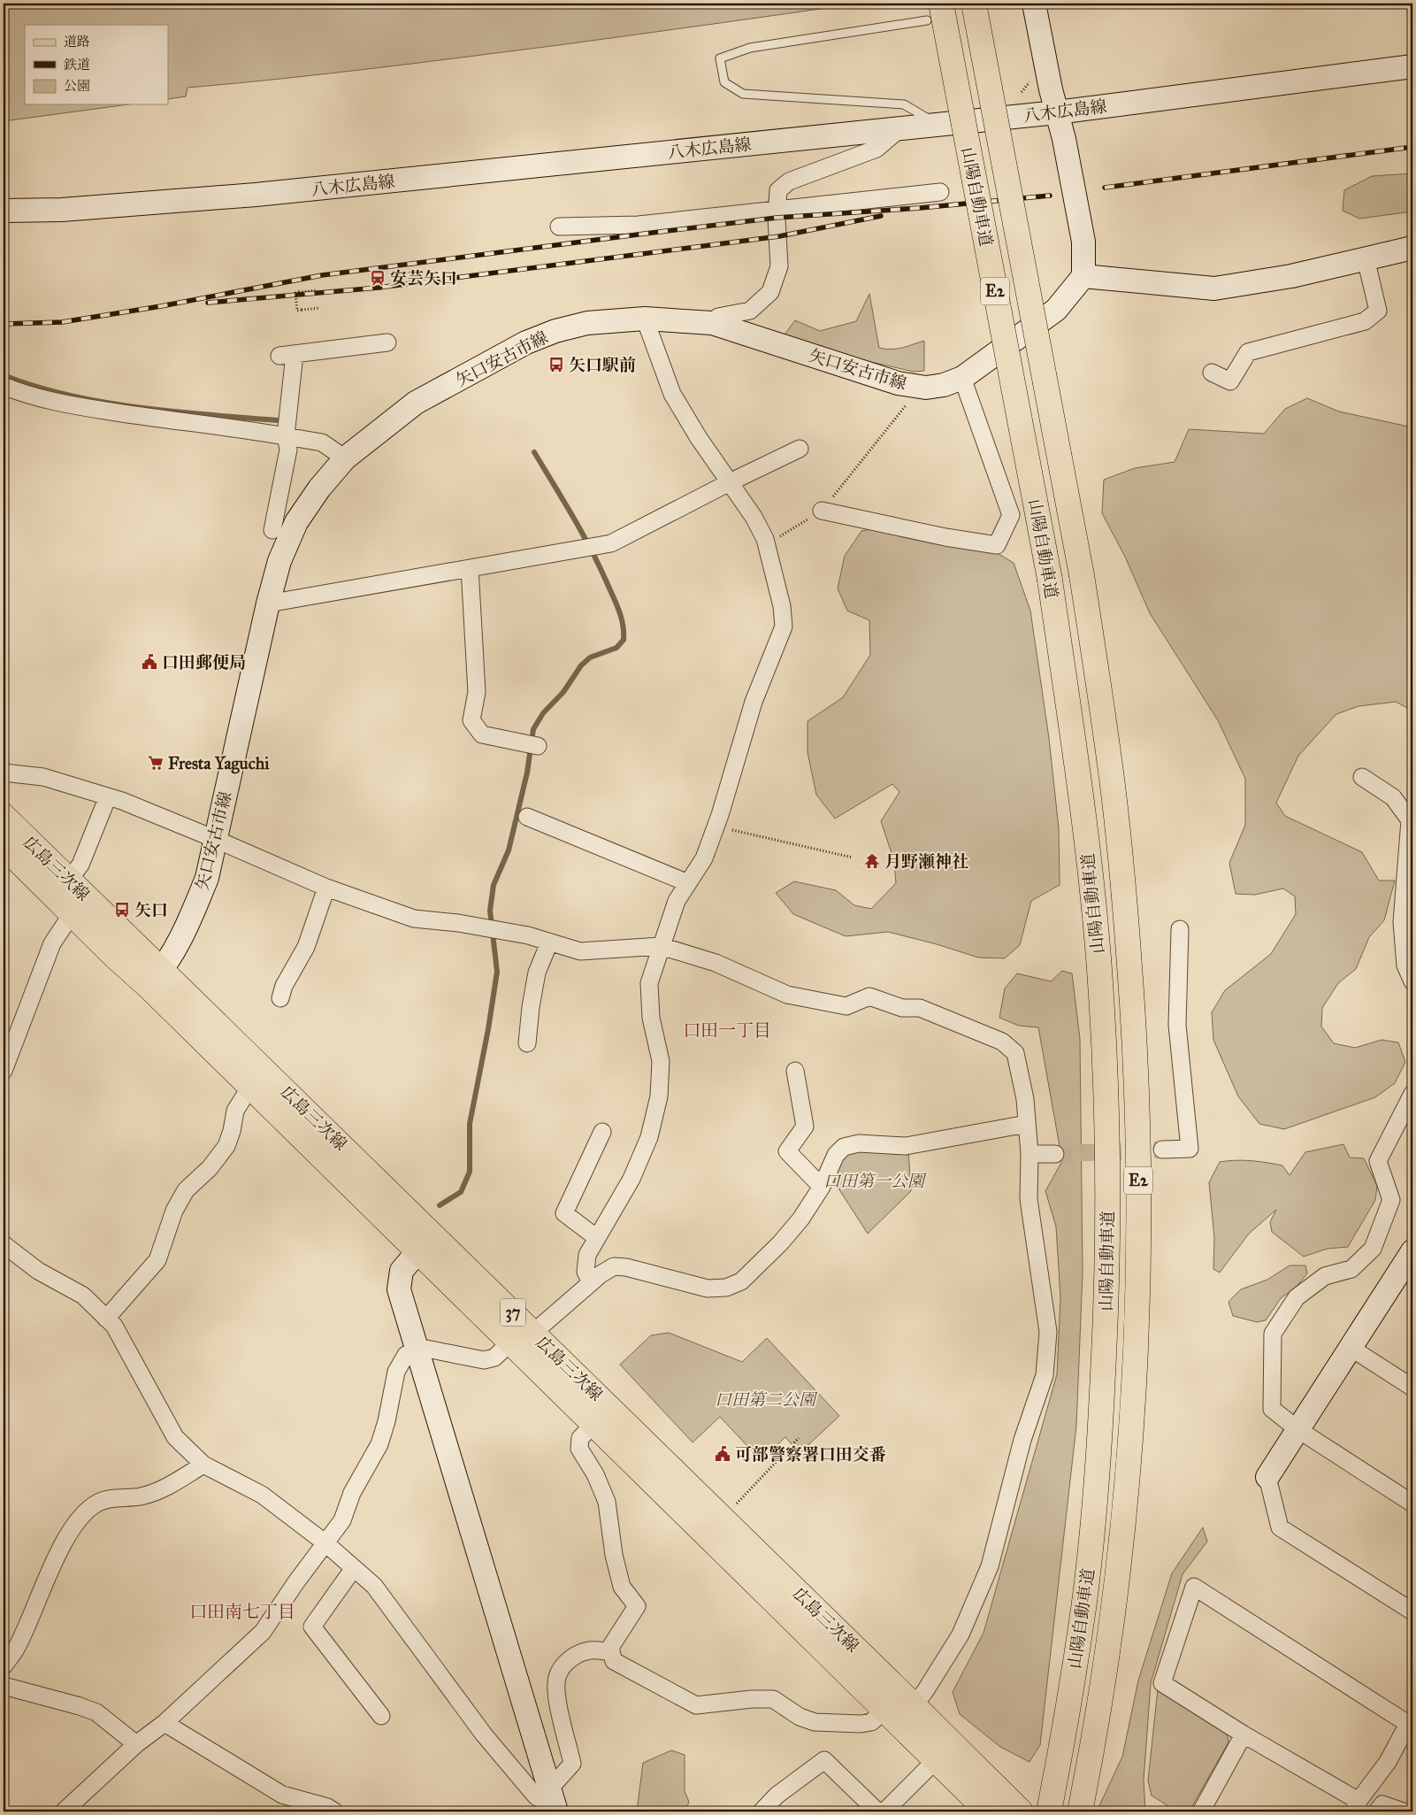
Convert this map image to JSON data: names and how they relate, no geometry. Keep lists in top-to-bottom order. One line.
{"streets":{"main road":["八木広島線","山陽自動車道","E2","矢口安古市線","広島三次線","37"]},"crossings":[["矢口安古市線","広島三次線"]],"districts":["口田一丁目","口田南七丁目"],"parks":["口田第一公園","口田第二公園"],"places":{"station":["安芸矢口"],"bus stop":["矢口駅前","矢口"],"public building":["口田郵便局","可部警察署口田交番"],"supermarket":["Fresta Yaguchi"],"temple":["月野瀬神社"]},"legend":["道路","鉄道","公園"]}
